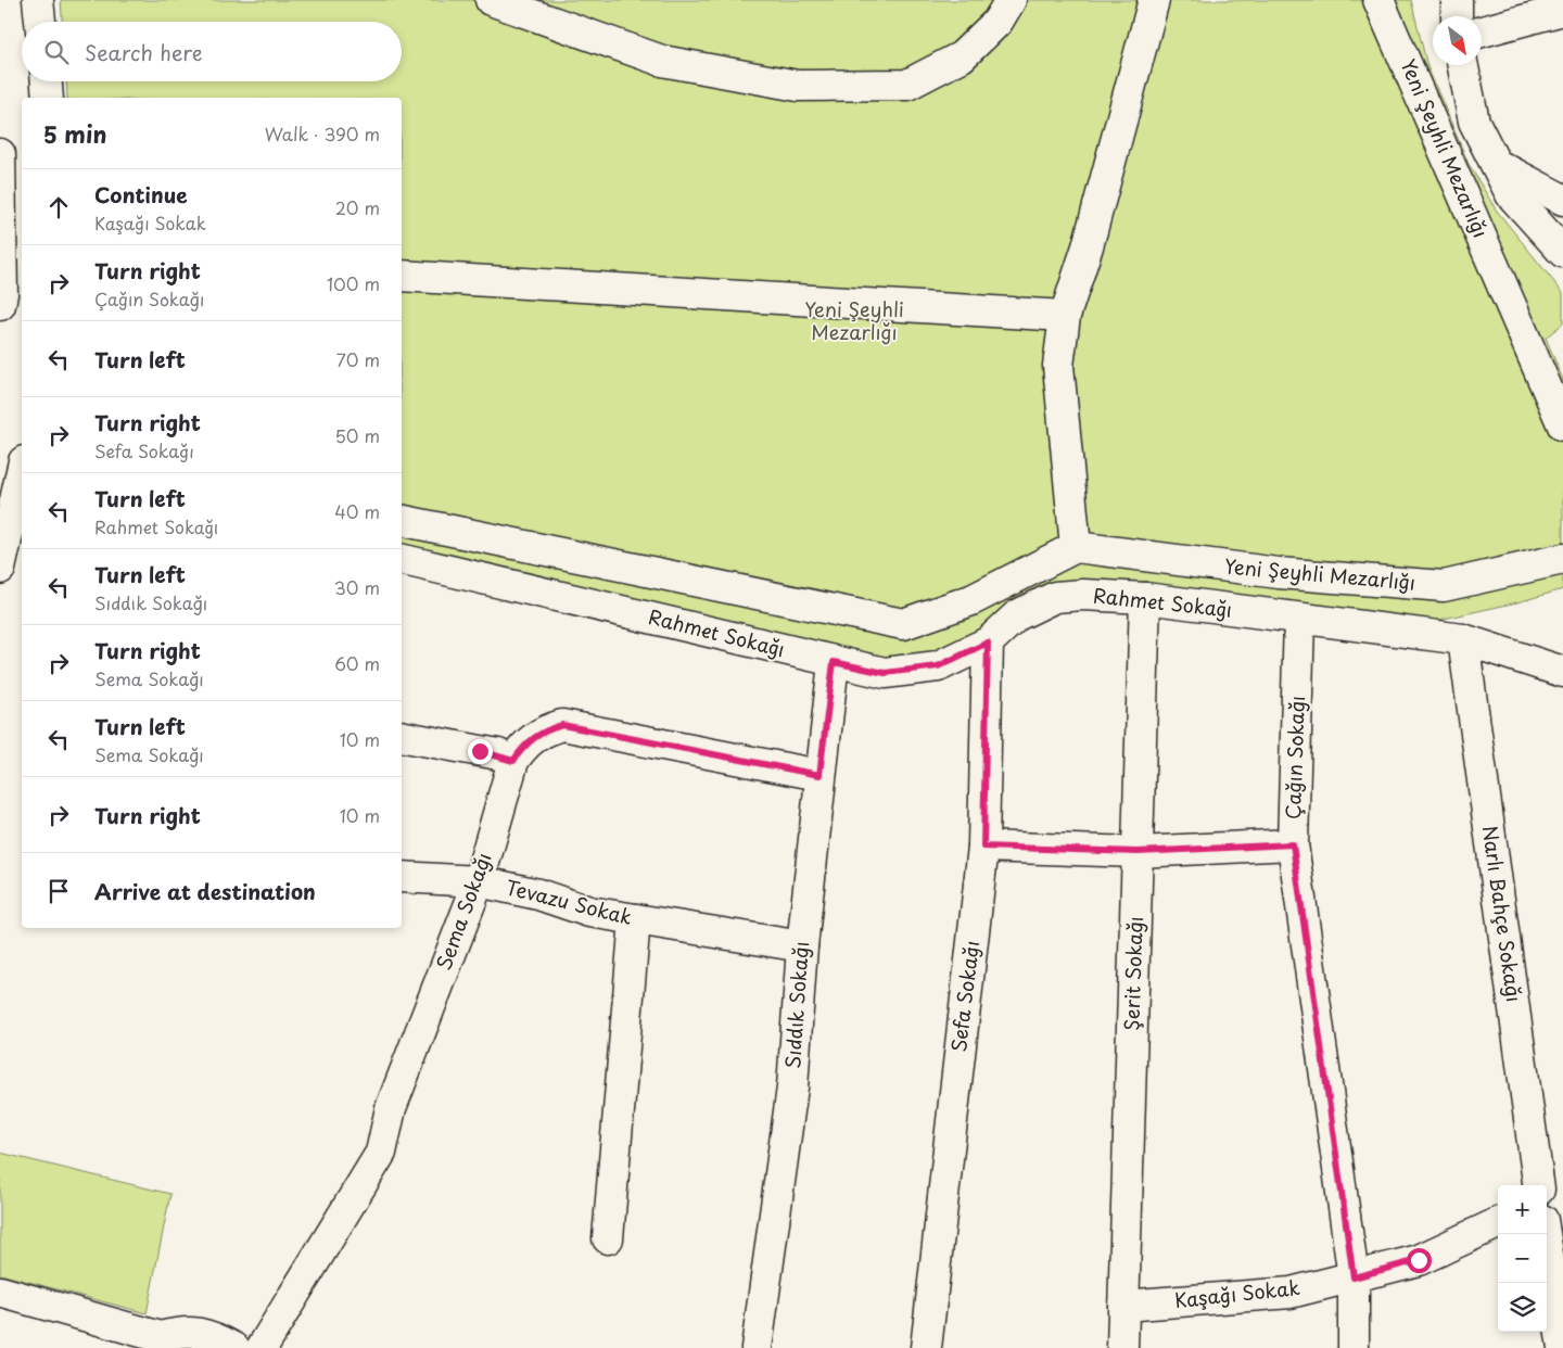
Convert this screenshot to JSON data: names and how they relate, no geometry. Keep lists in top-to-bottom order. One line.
{"streets":{"street":["Yeni Şeyhli Mezarlığı","Rahmet Sokağı","Çağın Sokağı","Tevazu Sokak","Sema Sokağı","Narlı Bahçe Sokağı","Şerit Sokağı","Sefa Sokağı","Sıddık Sokağı","Kaşağı Sokak"]},"crossings":[["Rahmet Sokağı","Çağın Sokağı"],["Rahmet Sokağı","Narlı Bahçe Sokağı"],["Rahmet Sokağı","Şerit Sokağı"],["Rahmet Sokağı","Sefa Sokağı"],["Rahmet Sokağı","Sıddık Sokağı"],["Çağın Sokağı","Kaşağı Sokak"],["Tevazu Sokak","Sema Sokağı"],["Tevazu Sokak","Sıddık Sokağı"],["Sema Sokağı","Sıddık Sokağı"],["Şerit Sokağı","Kaşağı Sokak"]],"parks":["Yeni Şeyhli Mezarlığı"],"north":"bottom right","page":{"search":"Search here","heading":["5 min","Walk · 390 m"],"list":[["Continue","Kaşağı Sokak","20 m"],["Turn right","Çağın Sokağı","100 m"],["Turn left","70 m"],["Turn right","Sefa Sokağı","50 m"],["Turn left","Rahmet Sokağı","40 m"],["Turn left","Sıddık Sokağı","30 m"],["Turn right","Sema Sokağı","60 m"],["Turn left","Sema Sokağı","10 m"],["Turn right","10 m"],"Arrive at destination"],"map_buttons":["+","−"]}}
